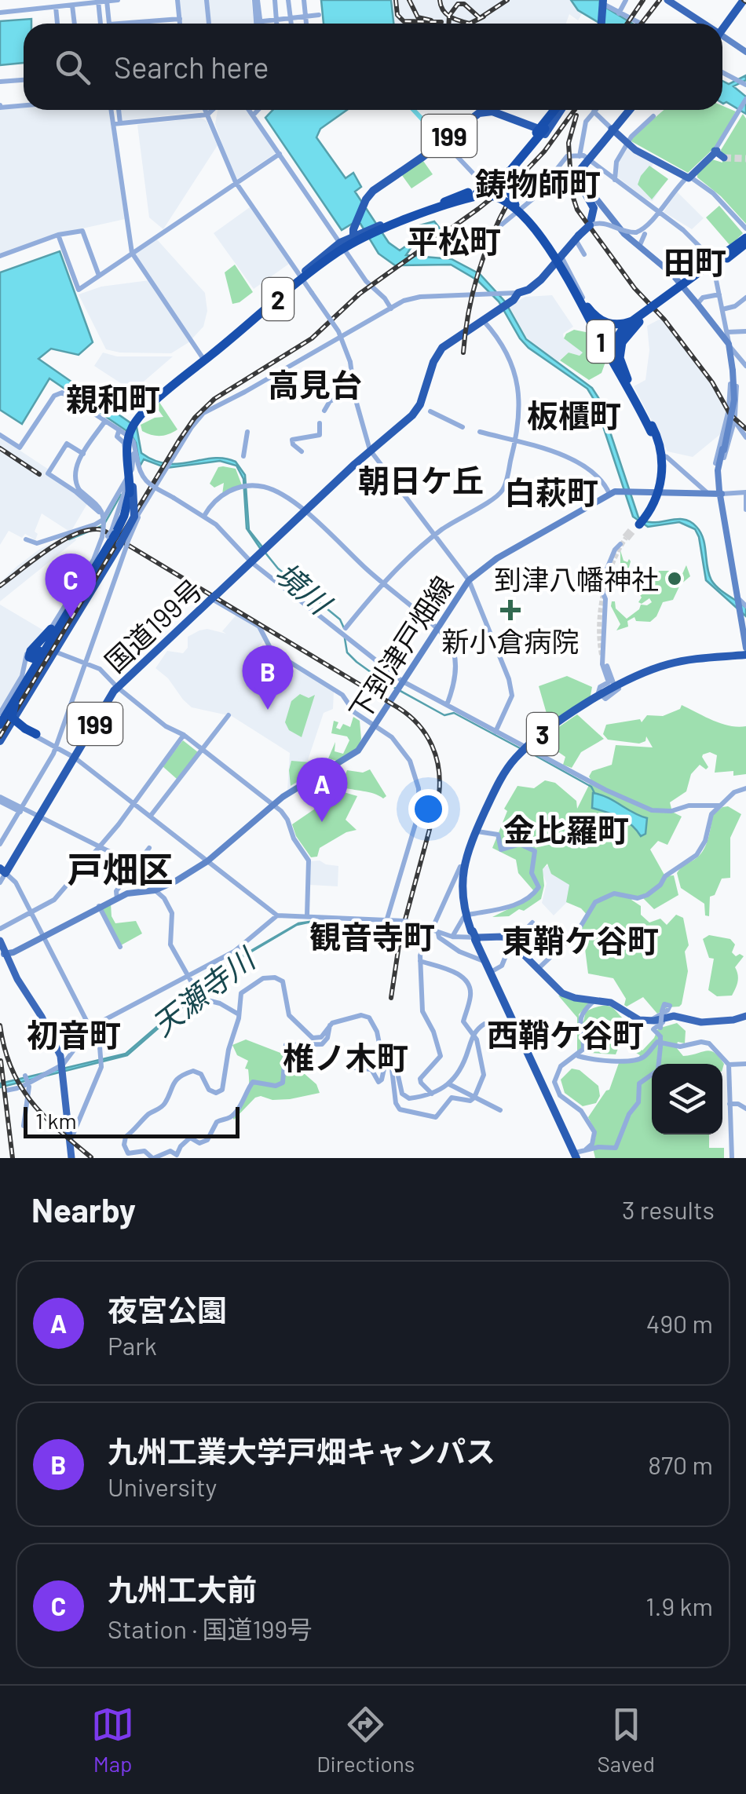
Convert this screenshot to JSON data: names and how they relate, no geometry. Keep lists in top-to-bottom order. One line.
{"streets":{"highway":["199","2","1","国道199号","3"],"main road":["下到津戸畑線"]},"crossings":[["199","2"],["199","国道199号"],["1","国道199号"]],"districts":["鋳物師町","平松町","田町","高見台","親和町","板櫃町","朝日ケ丘","白萩町","金比羅町","戸畑区","観音寺町","東鞘ケ谷町","初音町","西鞘ケ谷町","椎ノ木町"],"water":["境川","天瀬寺川"],"places":{"other":["到津八幡神社"],"health":["新小倉病院"]},"scale_bar":"1 km","page":{"search":"Search here","pins":["C","B","A"],"scale":"1 km","heading":["Nearby","3 results"],"list":[{"mark":"A","name":"夜宮公園","note":"Park","value":"490 m"},{"mark":"B","name":"九州工業大学戸畑キャンパス","note":"University","value":"870 m"},{"mark":"C","name":"九州工大前","note":"Station · 国道199号","value":"1.9 km"}],"nav":["Map","Directions","Saved"]}}
